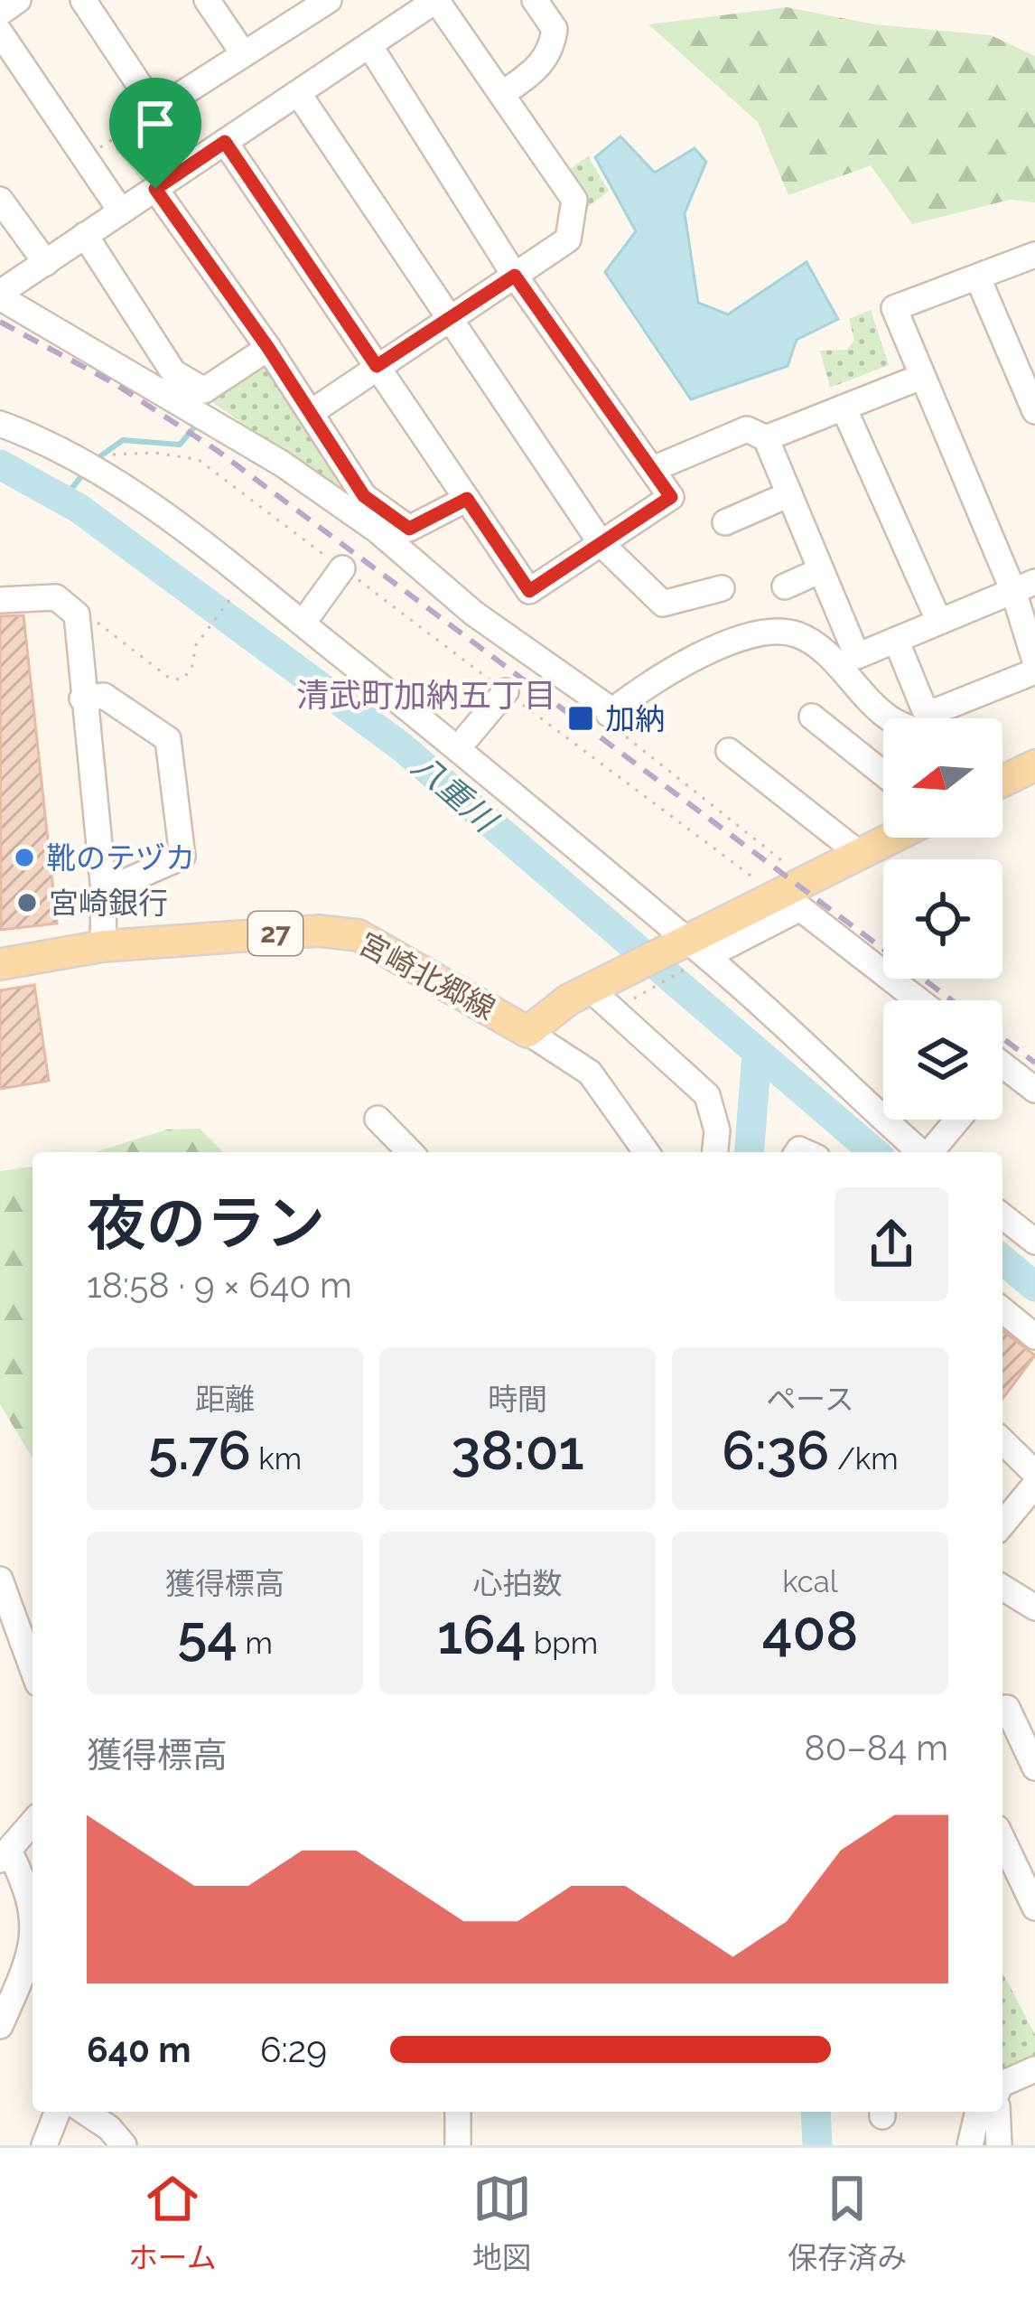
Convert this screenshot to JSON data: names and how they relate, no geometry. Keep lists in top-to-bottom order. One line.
{"streets":{"main road":["27","宮崎北郷線"]},"districts":["清武町加納五丁目"],"water":["八重川"],"places":{"transit":["加納"],"other":["靴のテヅカ","宮崎銀行"]},"north":"left","page":{"heading":["夜のラン","18:58 · 9 × 640 m"],"stats":[["距離","5.76 km"],["時間","38:01"],["ペース","6:36 /km"],["獲得標高","54 m"],["心拍数","164 bpm"],["kcal","408"]],"chart":["獲得標高","80–84 m"],"list":[{"name":"640 m","note":"6:29"}],"tabs":["ホーム","地図","保存済み"]}}
